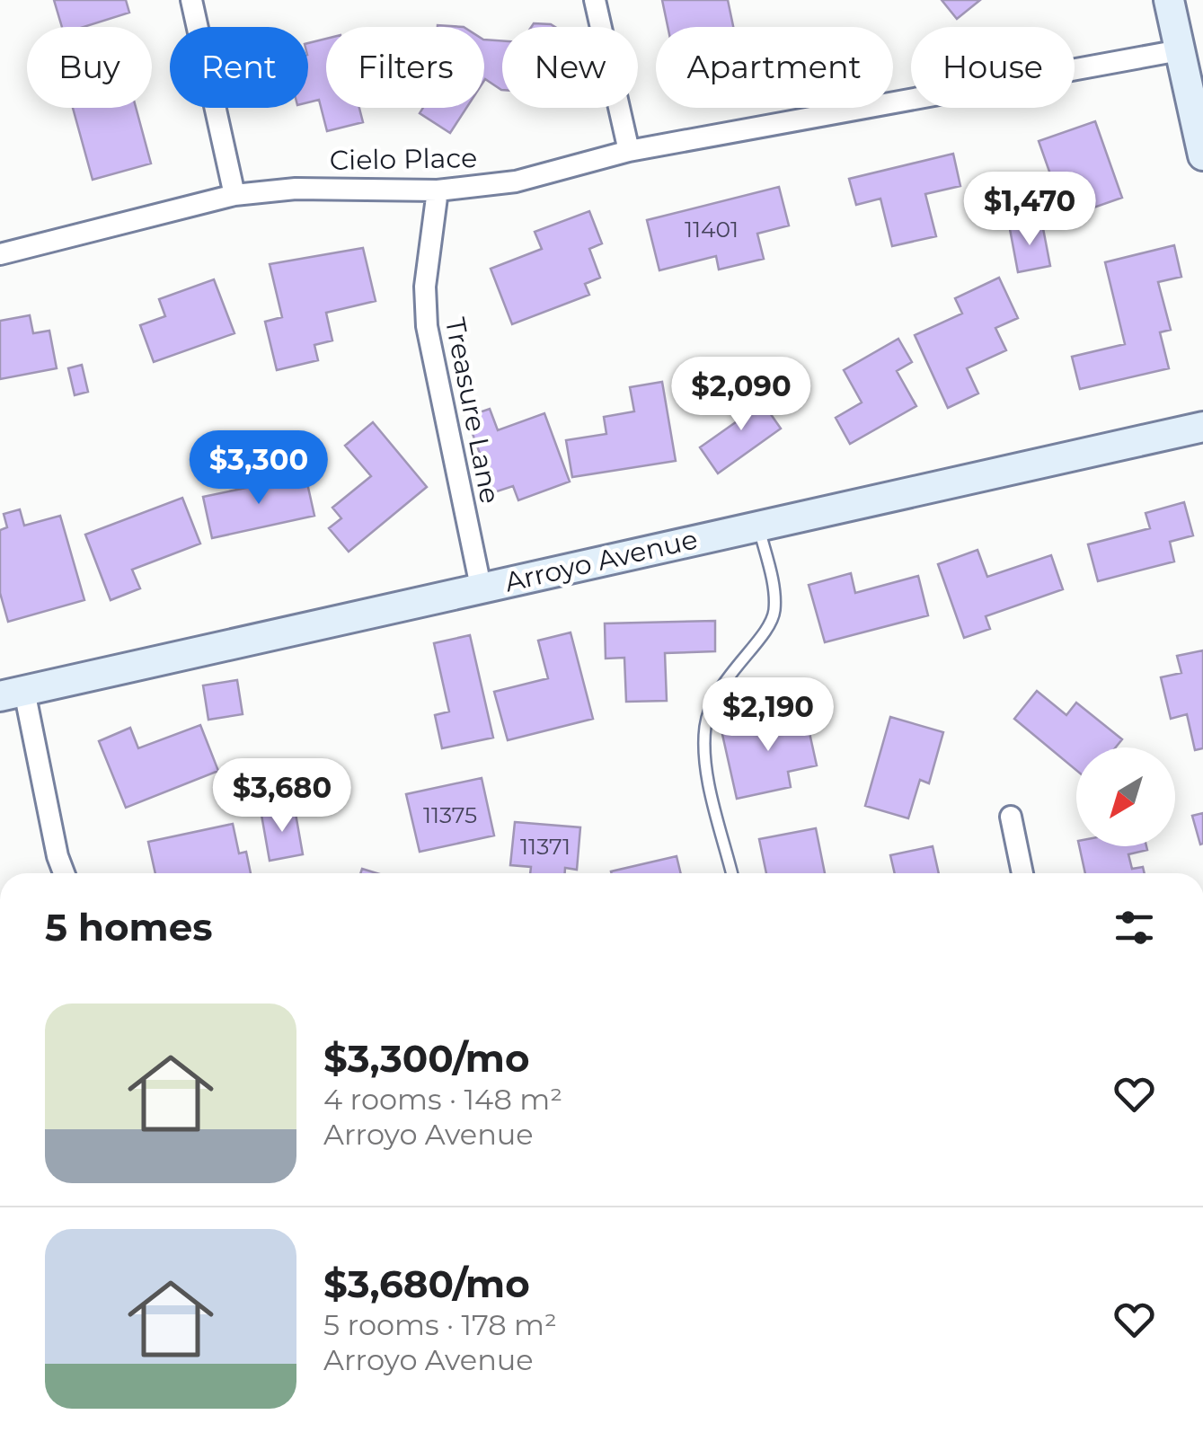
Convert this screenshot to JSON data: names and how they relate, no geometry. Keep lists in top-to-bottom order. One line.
{"streets":{"street":["Cielo Place","Treasure Lane","Arroyo Avenue"]},"crossings":[["Cielo Place","Treasure Lane"],["Treasure Lane","Arroyo Avenue"]],"house_numbers":["11401","11375","11371"],"north":"bottom left","page":{"chip":["Buy","Rent","Filters","New","Apartment","House"],"price":["$1,470","$2,090","$3,300","$2,190","$3,680"],"heading":"5 homes","list":[{"name":"$3,300/mo","note":"4 rooms · 148 m² · Arroyo Avenue"},{"name":"$3,680/mo","note":"5 rooms · 178 m² · Arroyo Avenue"}]}}
